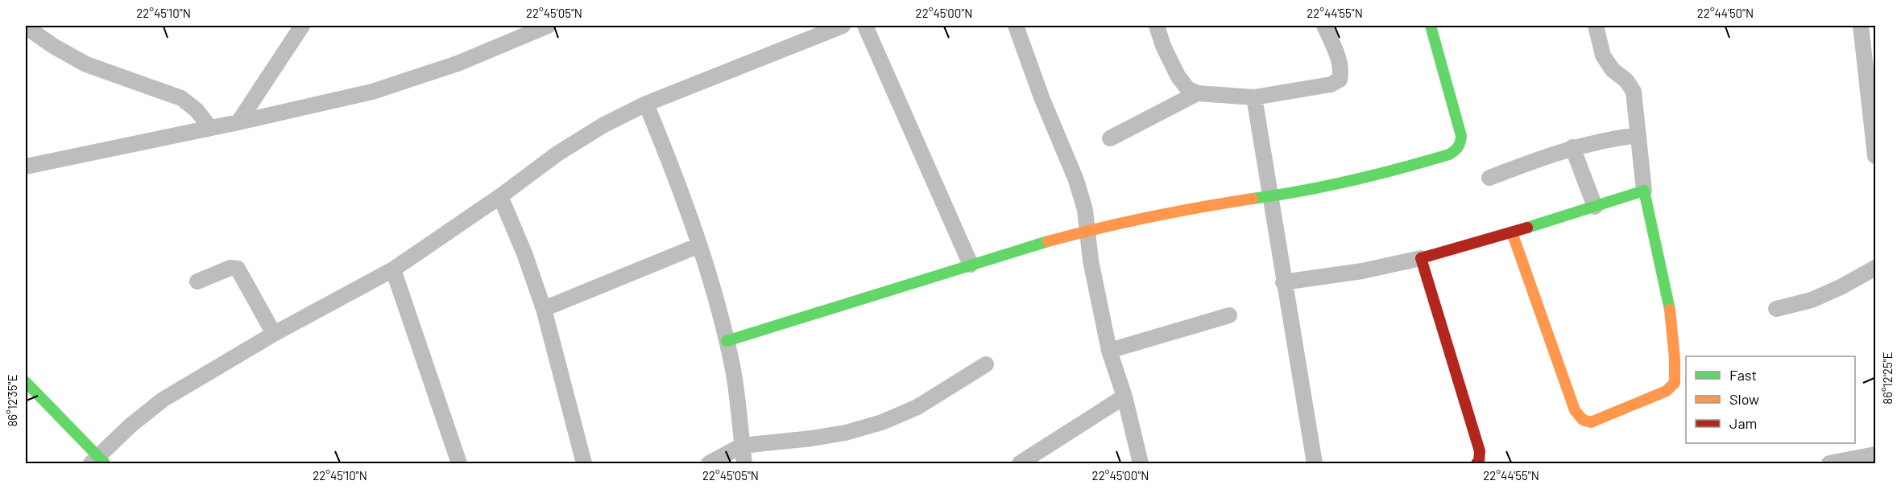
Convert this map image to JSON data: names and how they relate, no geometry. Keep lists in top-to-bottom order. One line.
{"legend":["Fast","Slow","Jam"],"coordinates":["22°45'10\"N","22°45'05\"N","22°45'00\"N","22°44'55\"N","22°44'50\"N","86°12'25\"E","86°12'35\"E"]}
